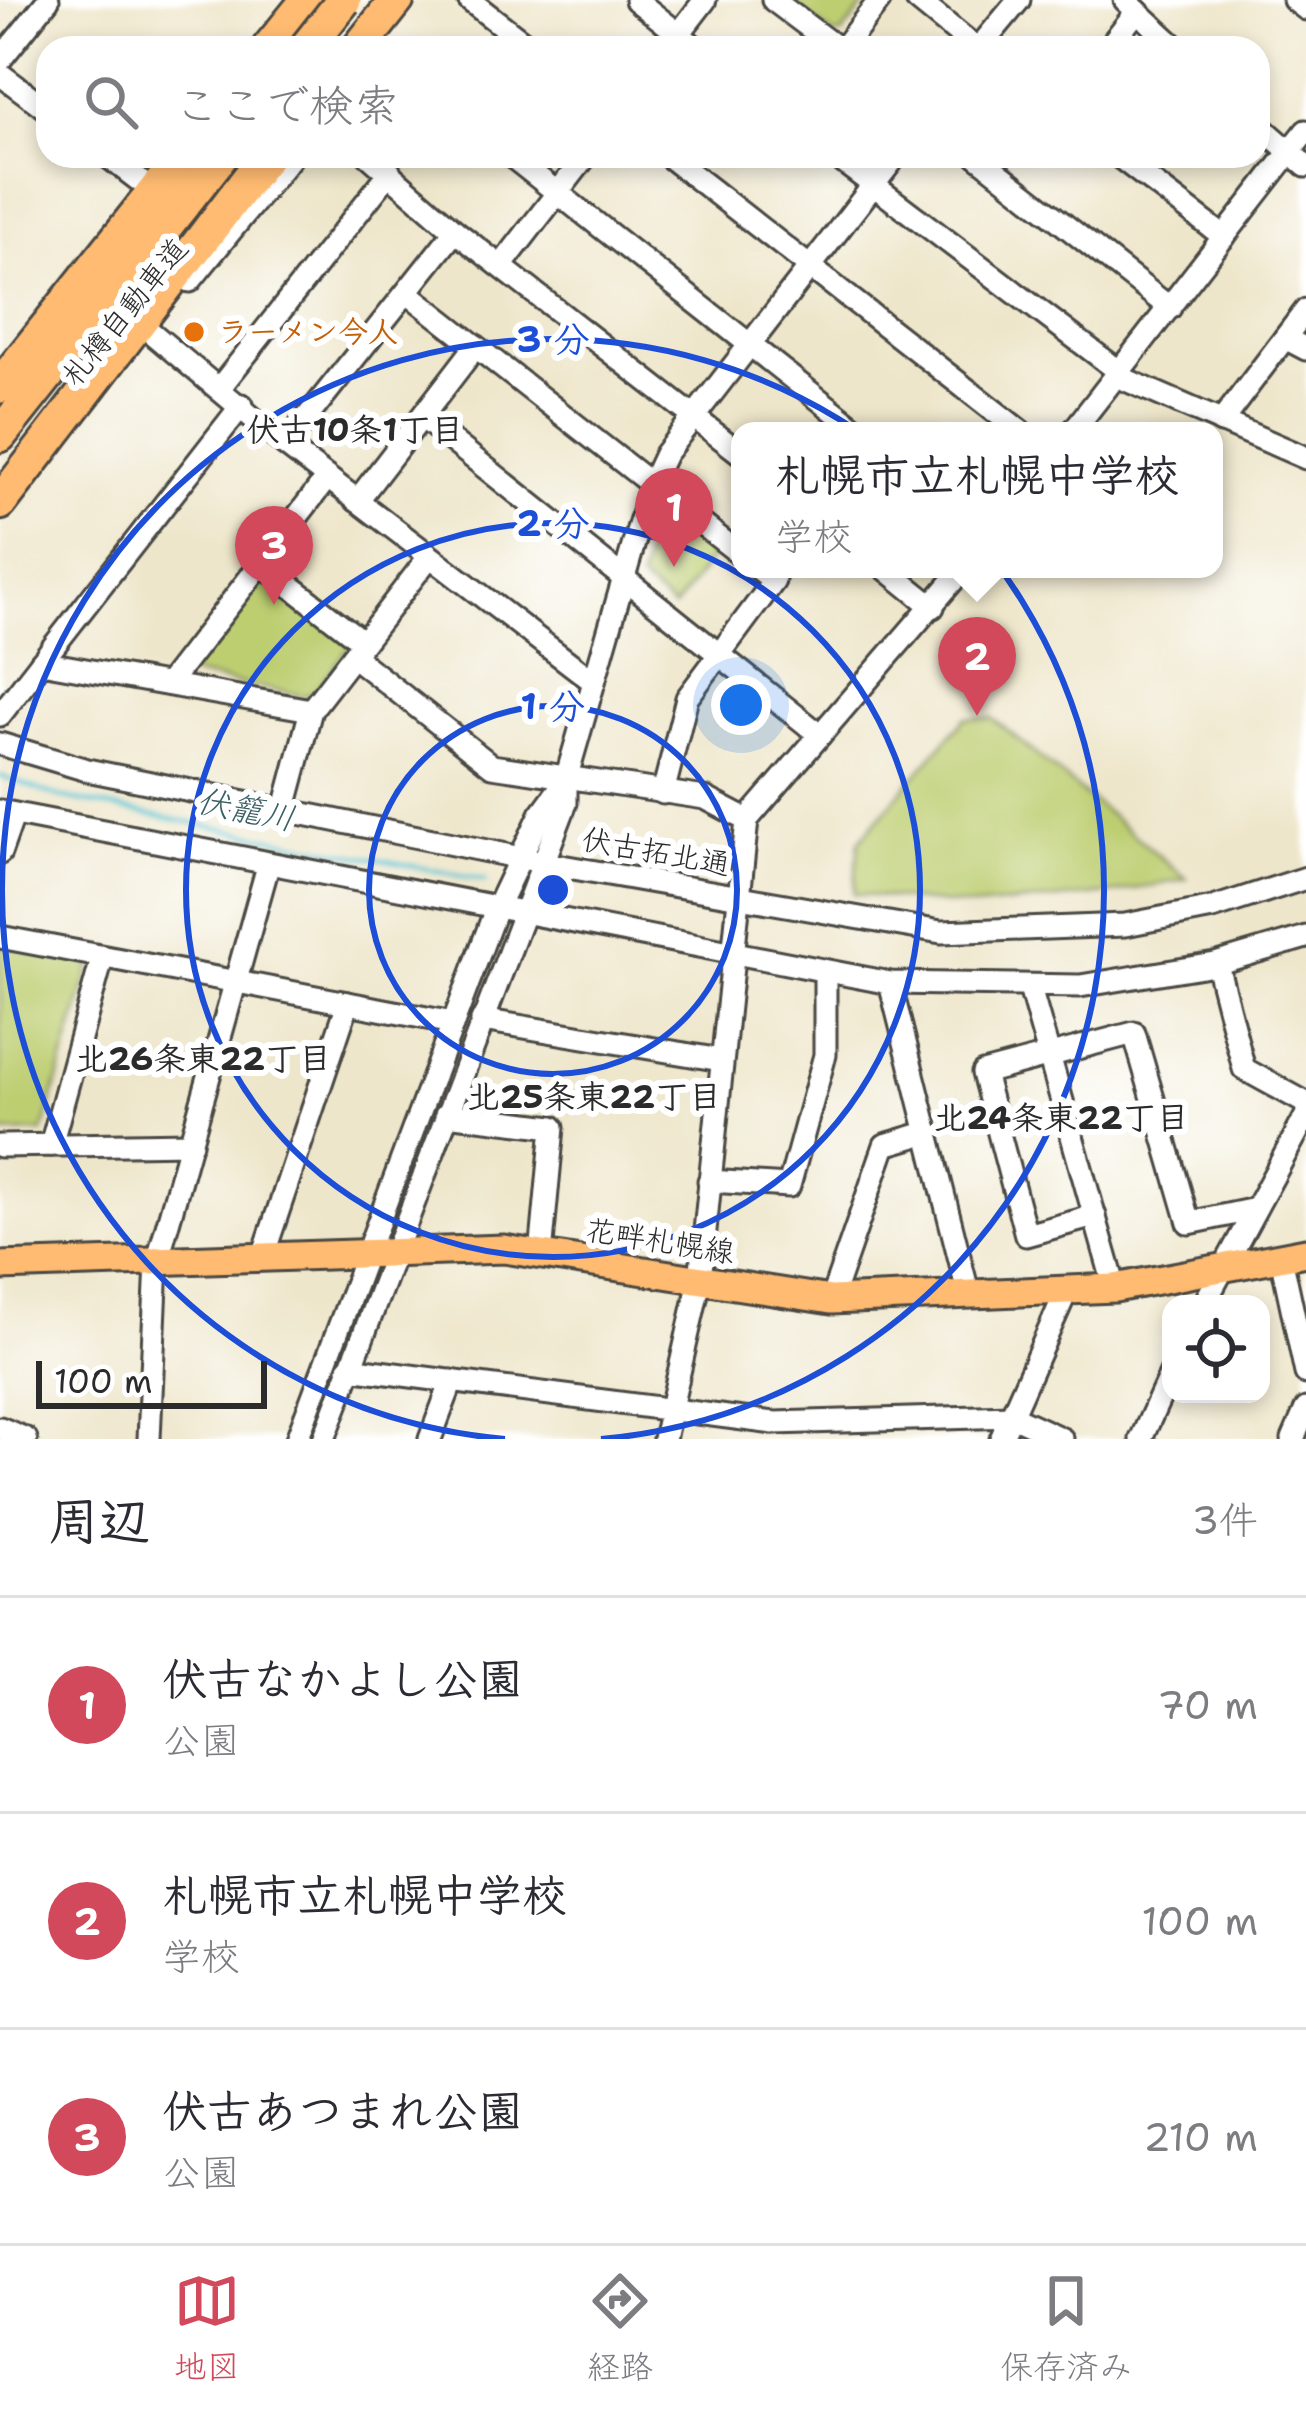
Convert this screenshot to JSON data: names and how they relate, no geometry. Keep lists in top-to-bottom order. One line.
{"streets":{"highway":["札樽自動車道"],"main road":["花畔札幌線"],"street":["伏古拓北通"]},"districts":["伏古10条1丁目","北26条東22丁目","北25条東22丁目","北24条東22丁目"],"water":["伏籠川"],"places":["ラーメン今人"],"scale_bar":"100 m","page":{"search":"ここで検索","popup":["札幌市立札幌中学校","学校"],"pins":["1","3","2"],"scale":"100 m","heading":["周辺","3件"],"list":[{"mark":"1","name":"伏古なかよし公園","note":"公園","value":"70 m"},{"mark":"2","name":"札幌市立札幌中学校","note":"学校","value":"100 m"},{"mark":"3","name":"伏古あつまれ公園","note":"公園","value":"210 m"}],"nav":["地図","経路","保存済み"]},"rings":["3 分","2 分","1 分"]}
